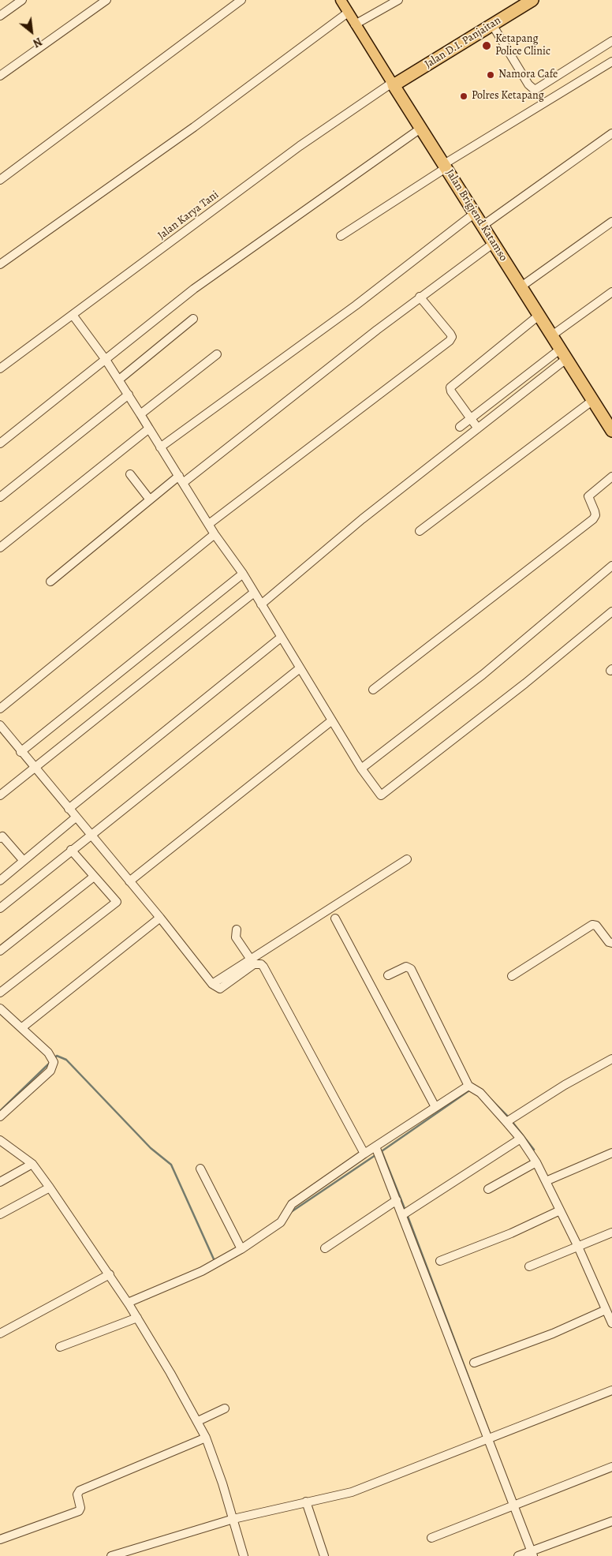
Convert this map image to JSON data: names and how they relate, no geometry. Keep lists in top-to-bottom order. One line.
{"streets":{"highway":["Jalan D.I. Panjaitan","Jalan Brigjend Katamso"],"street":["Jalan Karya Tani"]},"crossings":[["Jalan D.I. Panjaitan","Jalan Karya Tani"],["Jalan D.I. Panjaitan","Jalan Brigjend Katamso"],["Jalan Karya Tani","Jalan Brigjend Katamso"]],"places":["Ketapang Police Clinic","Namora Cafe","Polres Ketapang"],"north":"bottom right"}
